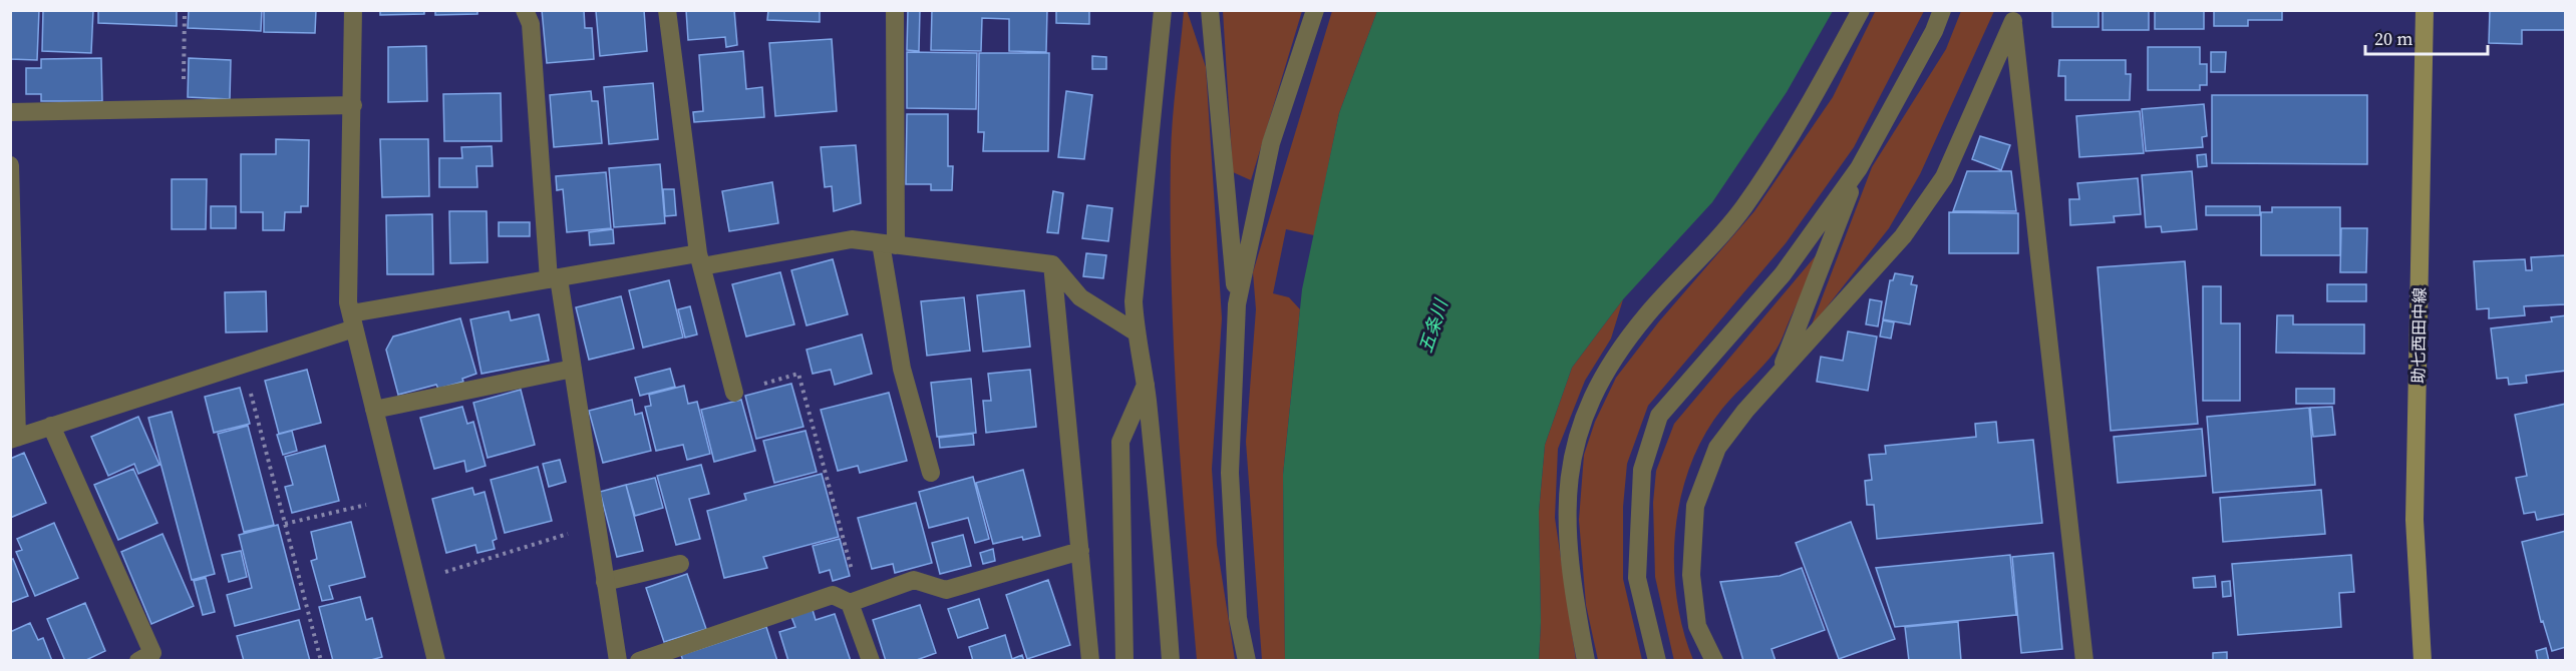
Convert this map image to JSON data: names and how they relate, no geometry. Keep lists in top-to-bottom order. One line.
{"streets":{"main road":["助七西田中線"]},"water":["五条川"],"scale_bar":"20 m"}
